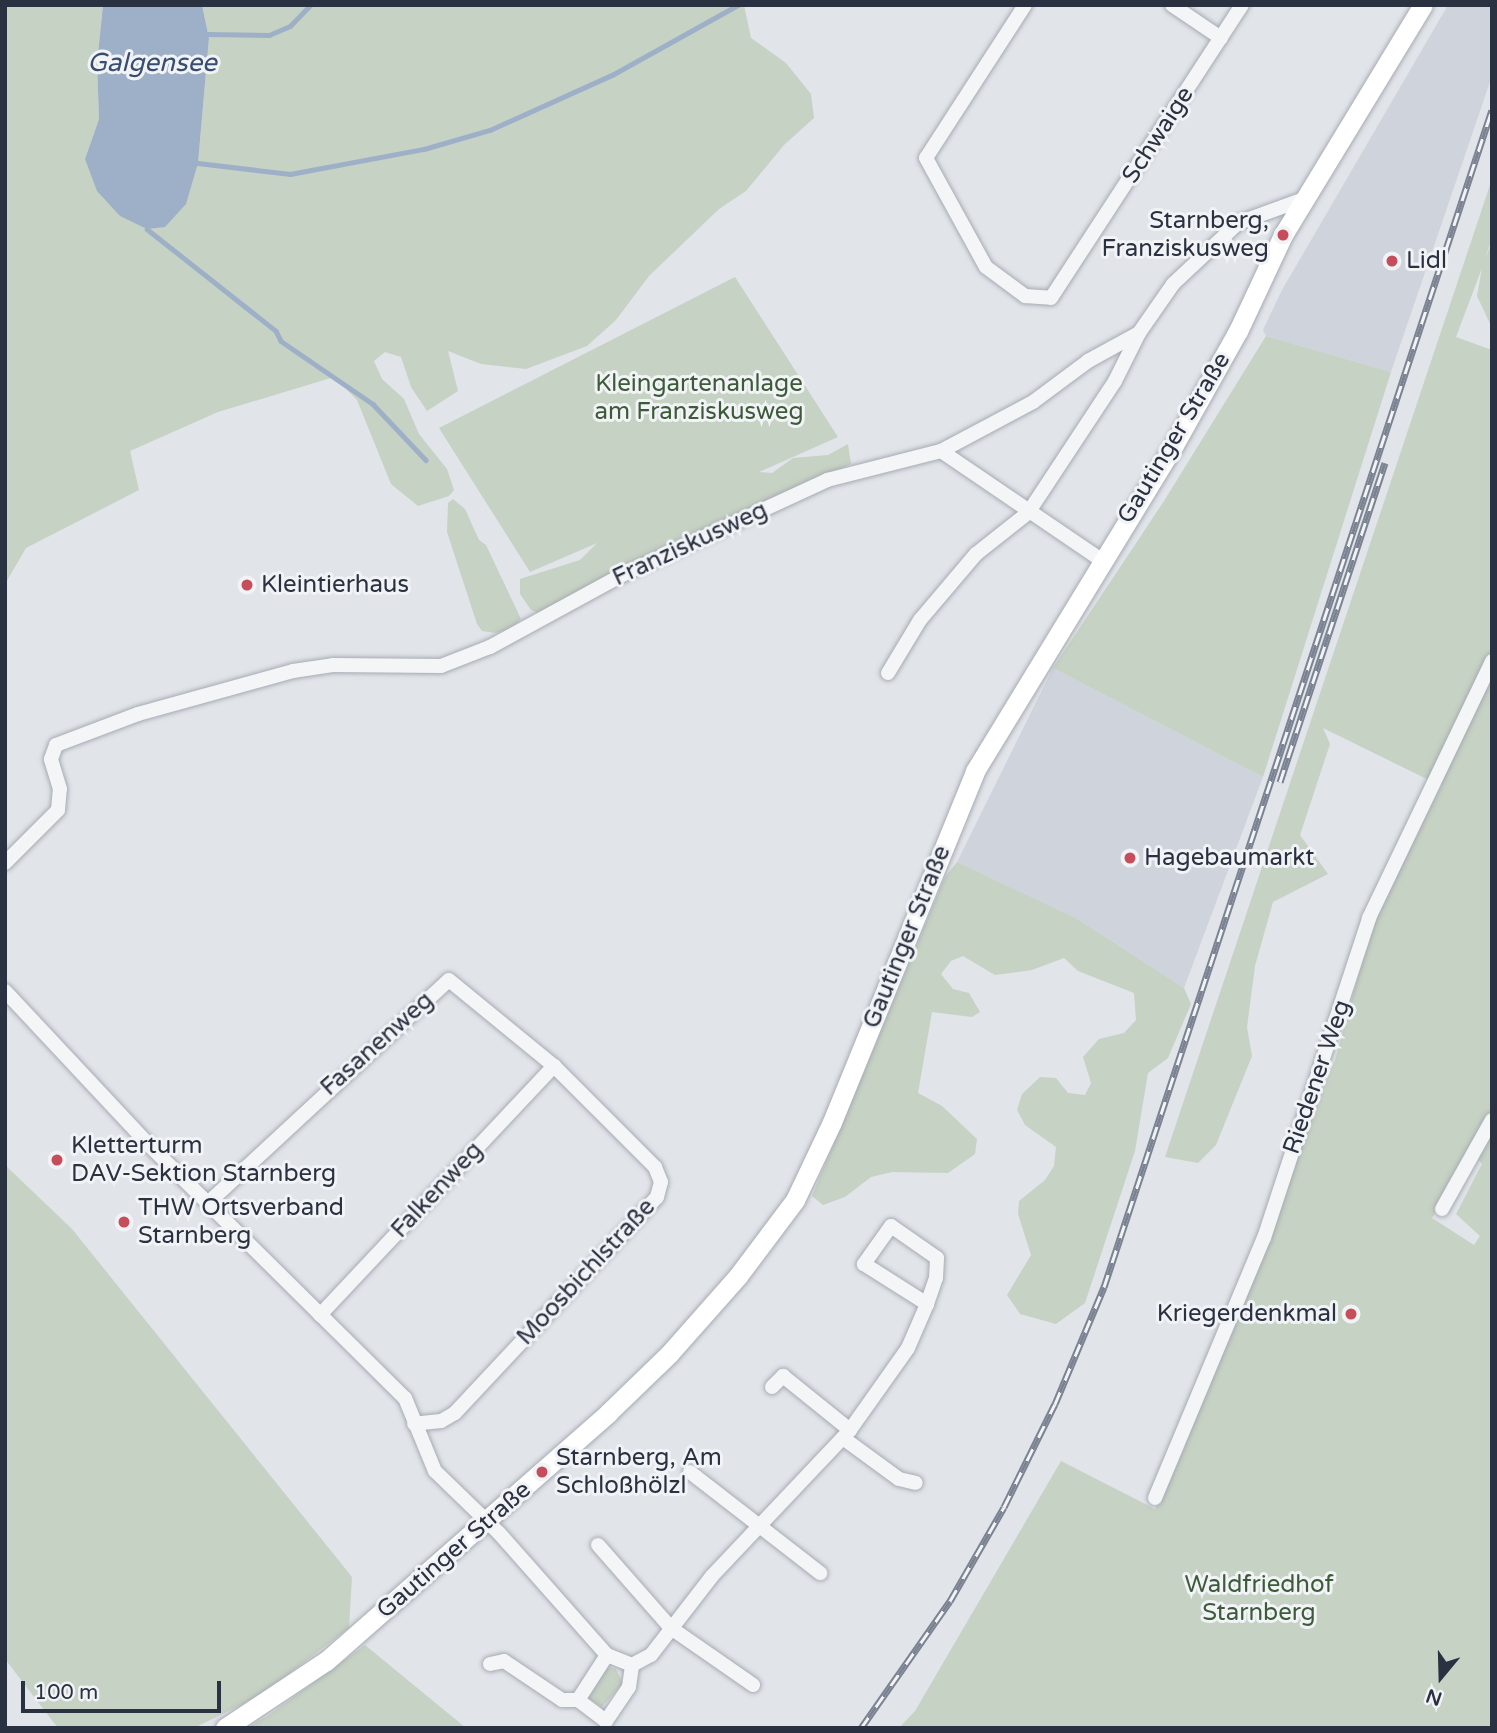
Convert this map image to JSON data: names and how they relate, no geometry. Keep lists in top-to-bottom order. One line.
{"streets":{"main road":["Gautinger Straße"],"street":["Schwaige","Franziskusweg","Fasanenweg","Riedener Weg","Falkenweg","Moosbichlstraße"]},"crossings":[["Gautinger Straße","Franziskusweg"],["Fasanenweg","Falkenweg"],["Fasanenweg","Moosbichlstraße"],["Falkenweg","Moosbichlstraße"]],"water":["Galgensee"],"parks":["Kleingartenanlage am Franziskusweg","Waldfriedhof Starnberg"],"places":["Starnberg, Franziskusweg","Lidl","Kleintierhaus","Hagebaumarkt","Kletterturm DAV-Sektion Starnberg","THW Ortsverband Starnberg","Kriegerdenkmal","Starnberg, Am Schloßhölzl"],"scale_bar":"100 m","north":"bottom"}
